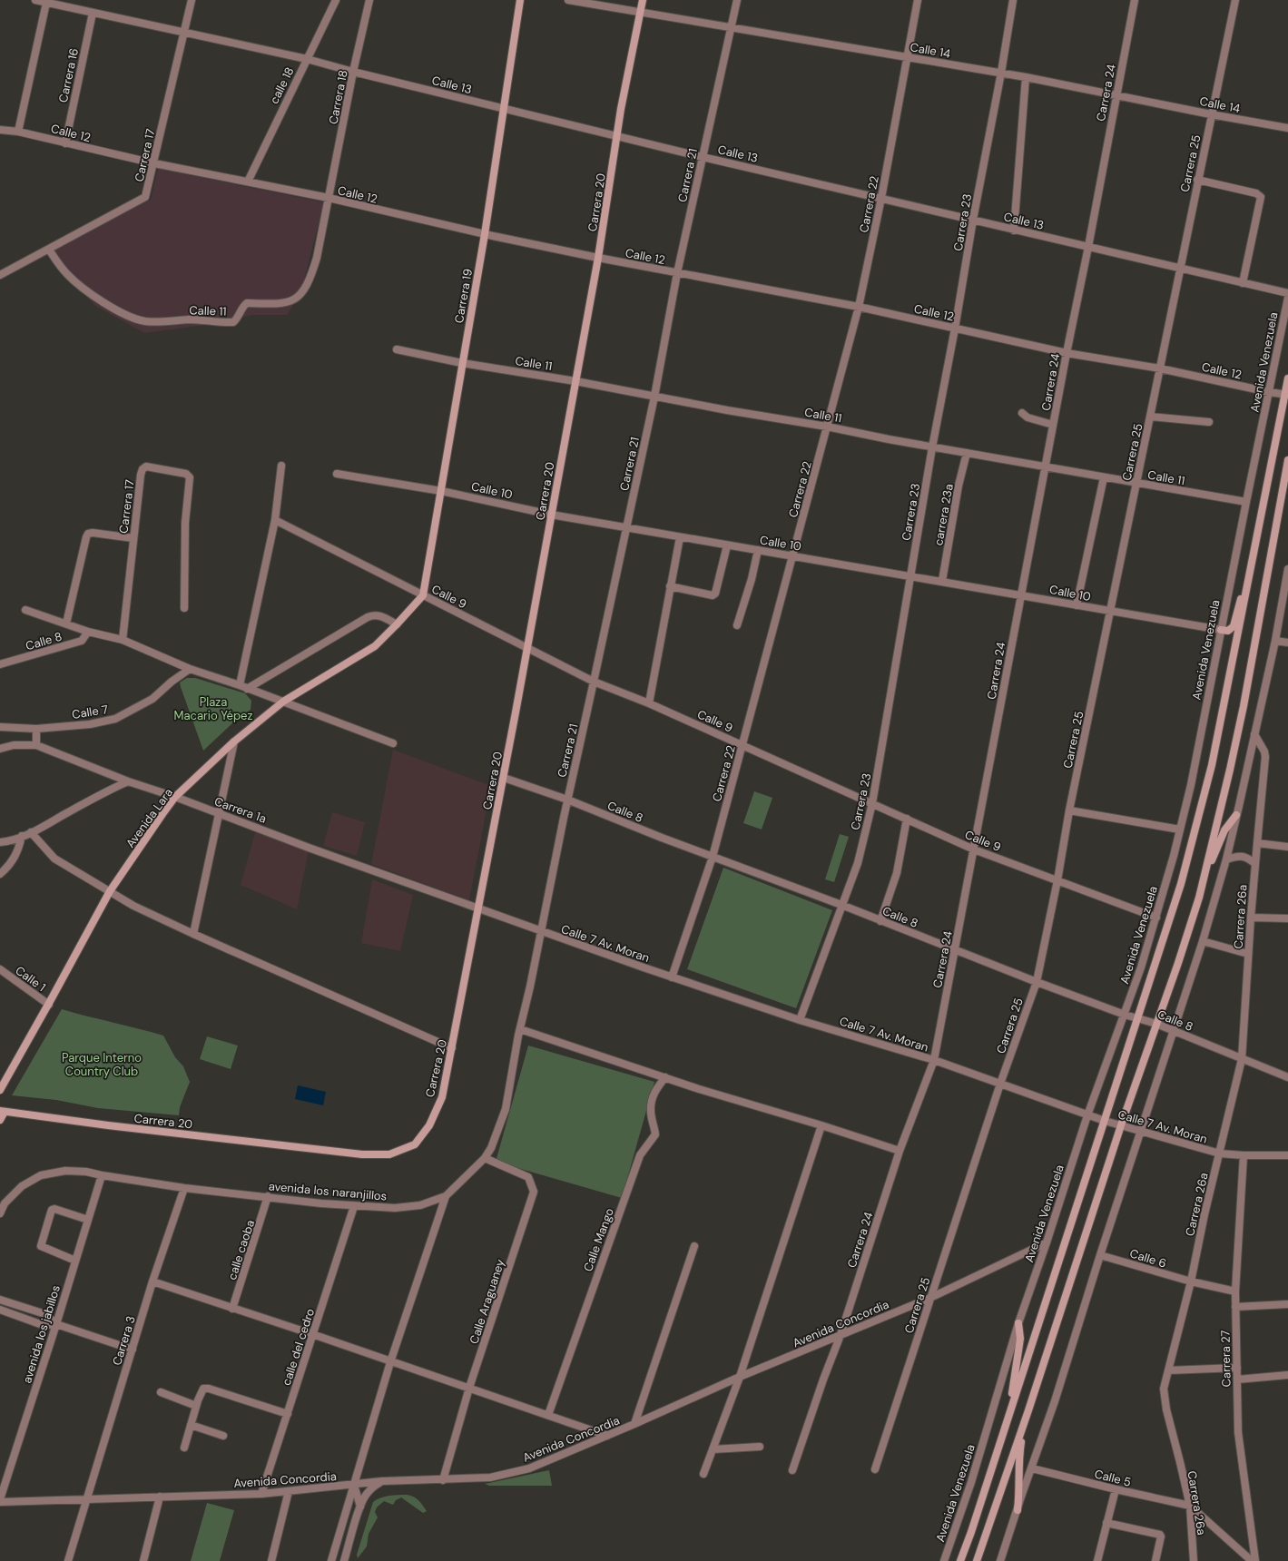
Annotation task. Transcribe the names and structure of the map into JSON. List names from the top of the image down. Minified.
{"streets":{"street":["Calle 14","Carrera 16","Calle 13","calle 18","Carrera 24","Carrera 18","Calle 12","Carrera 17","Carrera 25","Carrera 21","Carrera 20","Carrera 22","Carrera 23","Carrera 19","Calle 11","Avenida Venezuela","Calle 10","carrera 23a","Calle 9","Calle 8","Calle 7","Carrera 1a","Avenida Lara","Carrera 26a","Calle 7 Av. Moran","Calle 1","avenida los naranjillos","Calle Mango","calle caoba","Calle 6","Calle Araguaney","Avenida Concordia","avenida los jabillos","Carrera 3","calle del cedro","Carrera 27","Calle 5"]},"crossings":[["Calle 14","Carrera 24"],["Calle 14","Carrera 25"],["Calle 14","Carrera 21"],["Calle 14","Carrera 20"],["Calle 14","Carrera 22"],["Calle 14","Carrera 23"],["Carrera 16","Calle 13"],["Carrera 16","Calle 12"],["Calle 13","calle 18"],["Calle 13","Carrera 24"],["Calle 13","Carrera 18"],["Calle 13","Carrera 17"],["Calle 13","Carrera 25"],["Calle 13","Carrera 21"],["Calle 13","Carrera 20"],["Calle 13","Carrera 22"],["Calle 13","Carrera 23"],["Calle 13","Carrera 19"],["calle 18","Calle 12"],["Carrera 24","Calle 12"],["Carrera 24","Calle 11"],["Carrera 24","Calle 10"],["Carrera 24","Calle 9"],["Carrera 24","Calle 8"],["Carrera 24","Calle 7 Av. Moran"],["Carrera 24","Avenida Concordia"],["Carrera 18","Calle 12"],["Carrera 18","Calle 11"],["Calle 12","Carrera 17"],["Calle 12","Carrera 25"],["Calle 12","Carrera 21"],["Calle 12","Carrera 20"],["Calle 12","Carrera 22"],["Calle 12","Carrera 23"],["Calle 12","Carrera 19"],["Calle 12","Calle 11"],["Calle 12","Avenida Venezuela"],["Carrera 17","Calle 11"],["Carrera 25","Calle 11"],["Carrera 25","Calle 10"],["Carrera 25","Calle 9"],["Carrera 25","Calle 8"],["Carrera 25","Calle 7 Av. Moran"],["Carrera 25","Avenida Concordia"],["Carrera 21","Calle 11"],["Carrera 21","Calle 10"],["Carrera 21","Calle 9"],["Carrera 21","Calle 8"],["Carrera 21","Calle 7 Av. Moran"],["Carrera 21","avenida los naranjillos"],["Carrera 20","Calle 11"],["Carrera 20","Calle 10"],["Carrera 20","Calle 9"],["Carrera 20","Calle 8"],["Carrera 20","Carrera 1a"],["Carrera 20","Calle 7 Av. Moran"],["Carrera 22","Calle 11"],["Carrera 22","Calle 10"],["Carrera 22","Calle 9"],["Carrera 22","Calle 8"],["Carrera 22","Calle 7 Av. Moran"],["Carrera 23","Calle 11"],["Carrera 23","Calle 10"],["Carrera 23","Calle 9"],["Carrera 23","Calle 8"],["Carrera 23","Calle 7 Av. Moran"],["Carrera 19","Calle 11"],["Carrera 19","Calle 10"],["Carrera 19","Calle 9"],["Carrera 19","Avenida Lara"],["Calle 11","Avenida Venezuela"],["Calle 11","carrera 23a"],["Avenida Venezuela","Calle 10"],["Avenida Venezuela","Calle 9"],["Avenida Venezuela","Calle 8"],["Avenida Venezuela","Calle 7 Av. Moran"],["Avenida Venezuela","Avenida Concordia"],["Calle 10","carrera 23a"],["Calle 9","Avenida Lara"],["Calle 8","Carrera 26a"],["Carrera 1a","Avenida Lara"],["Carrera 1a","Calle 7 Av. Moran"],["Avenida Lara","Calle 1"],["Carrera 26a","Calle 7 Av. Moran"],["Carrera 26a","Calle 6"],["Carrera 26a","Calle 5"],["Calle 7 Av. Moran","avenida los naranjillos"],["Calle 7 Av. Moran","Carrera 27"],["avenida los naranjillos","calle caoba"],["avenida los naranjillos","Calle Araguaney"],["avenida los naranjillos","avenida los jabillos"],["avenida los naranjillos","Carrera 3"],["avenida los naranjillos","calle del cedro"],["Calle 6","Carrera 27"],["Calle Araguaney","Avenida Concordia"],["Avenida Concordia","Carrera 3"],["Avenida Concordia","calle del cedro"]],"parks":["Plaza Macario Yépez","Parque Interno Country Club"]}
